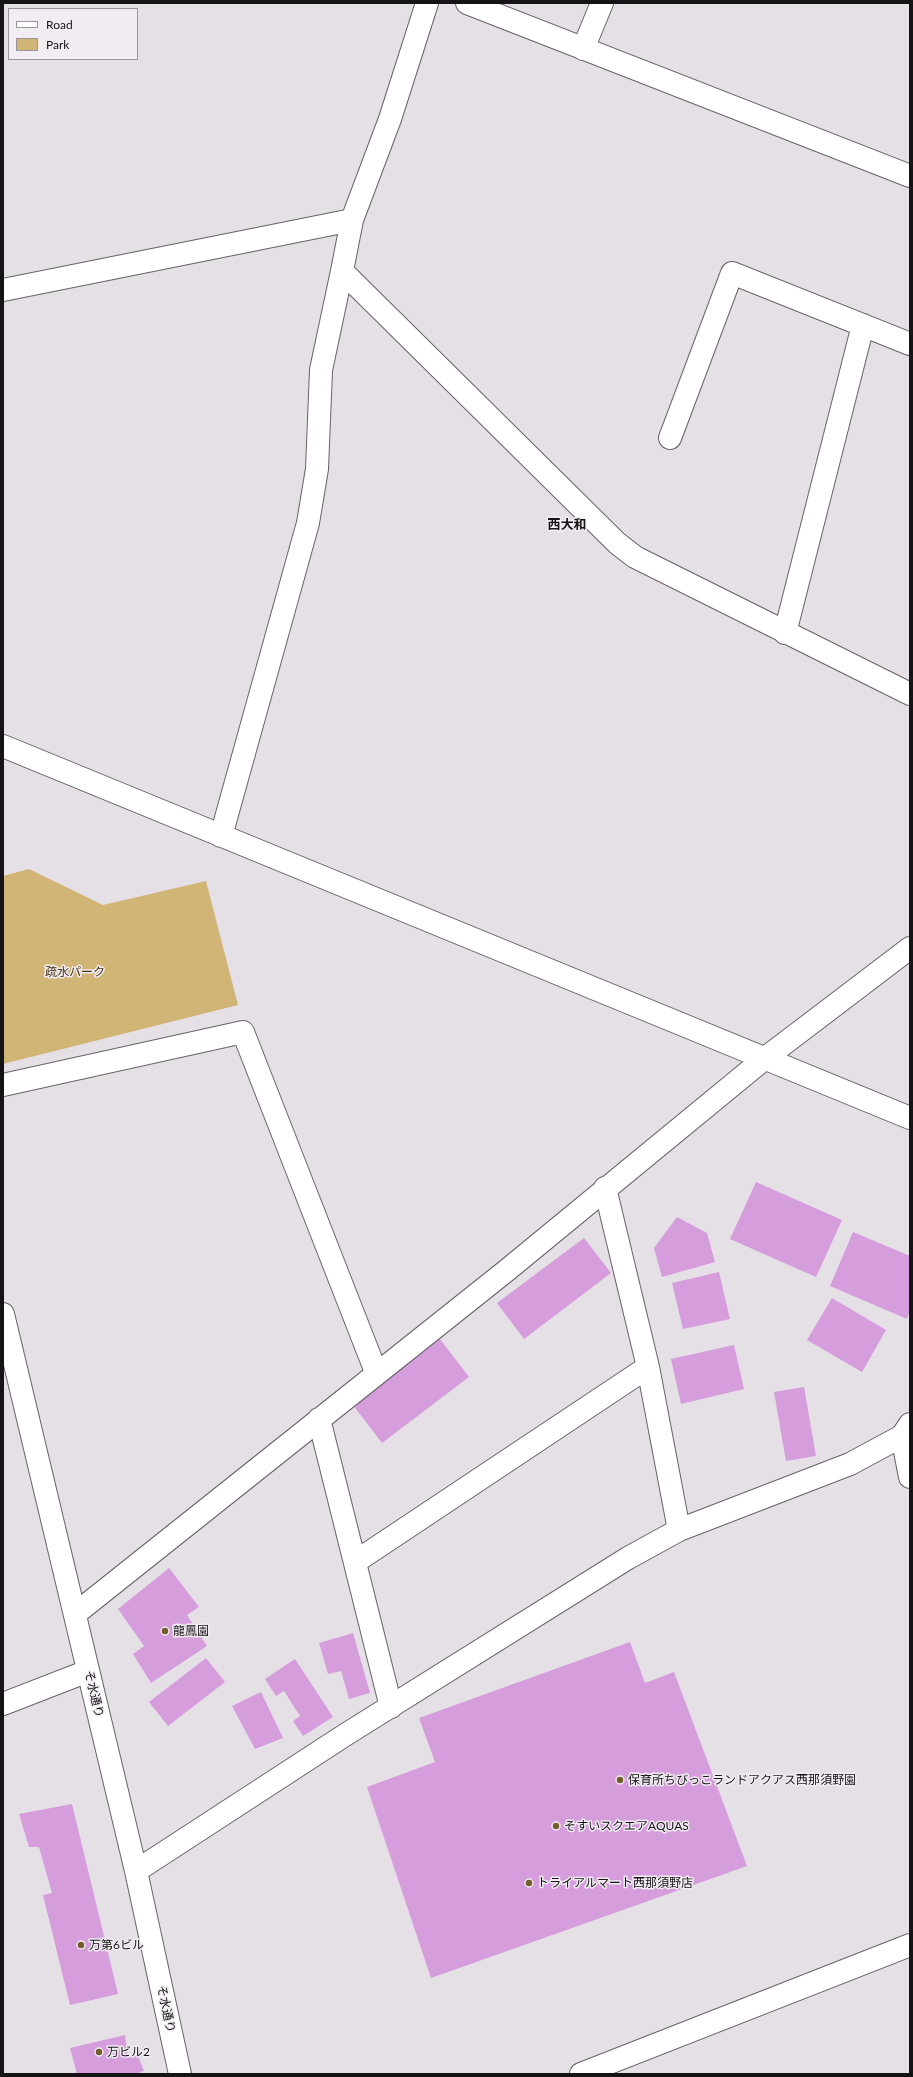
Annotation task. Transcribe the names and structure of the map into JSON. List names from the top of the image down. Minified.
{"streets":{"street":["そ水通り"]},"districts":["西大和"],"parks":["疏水パーク"],"places":["龍鳳園","保育所ちびっこランドアクアス西那須野園","そすいスクエアAQUAS","トライアルマート西那須野店","万第6ビル","万ビル2"],"legend":["Road","Park"]}
